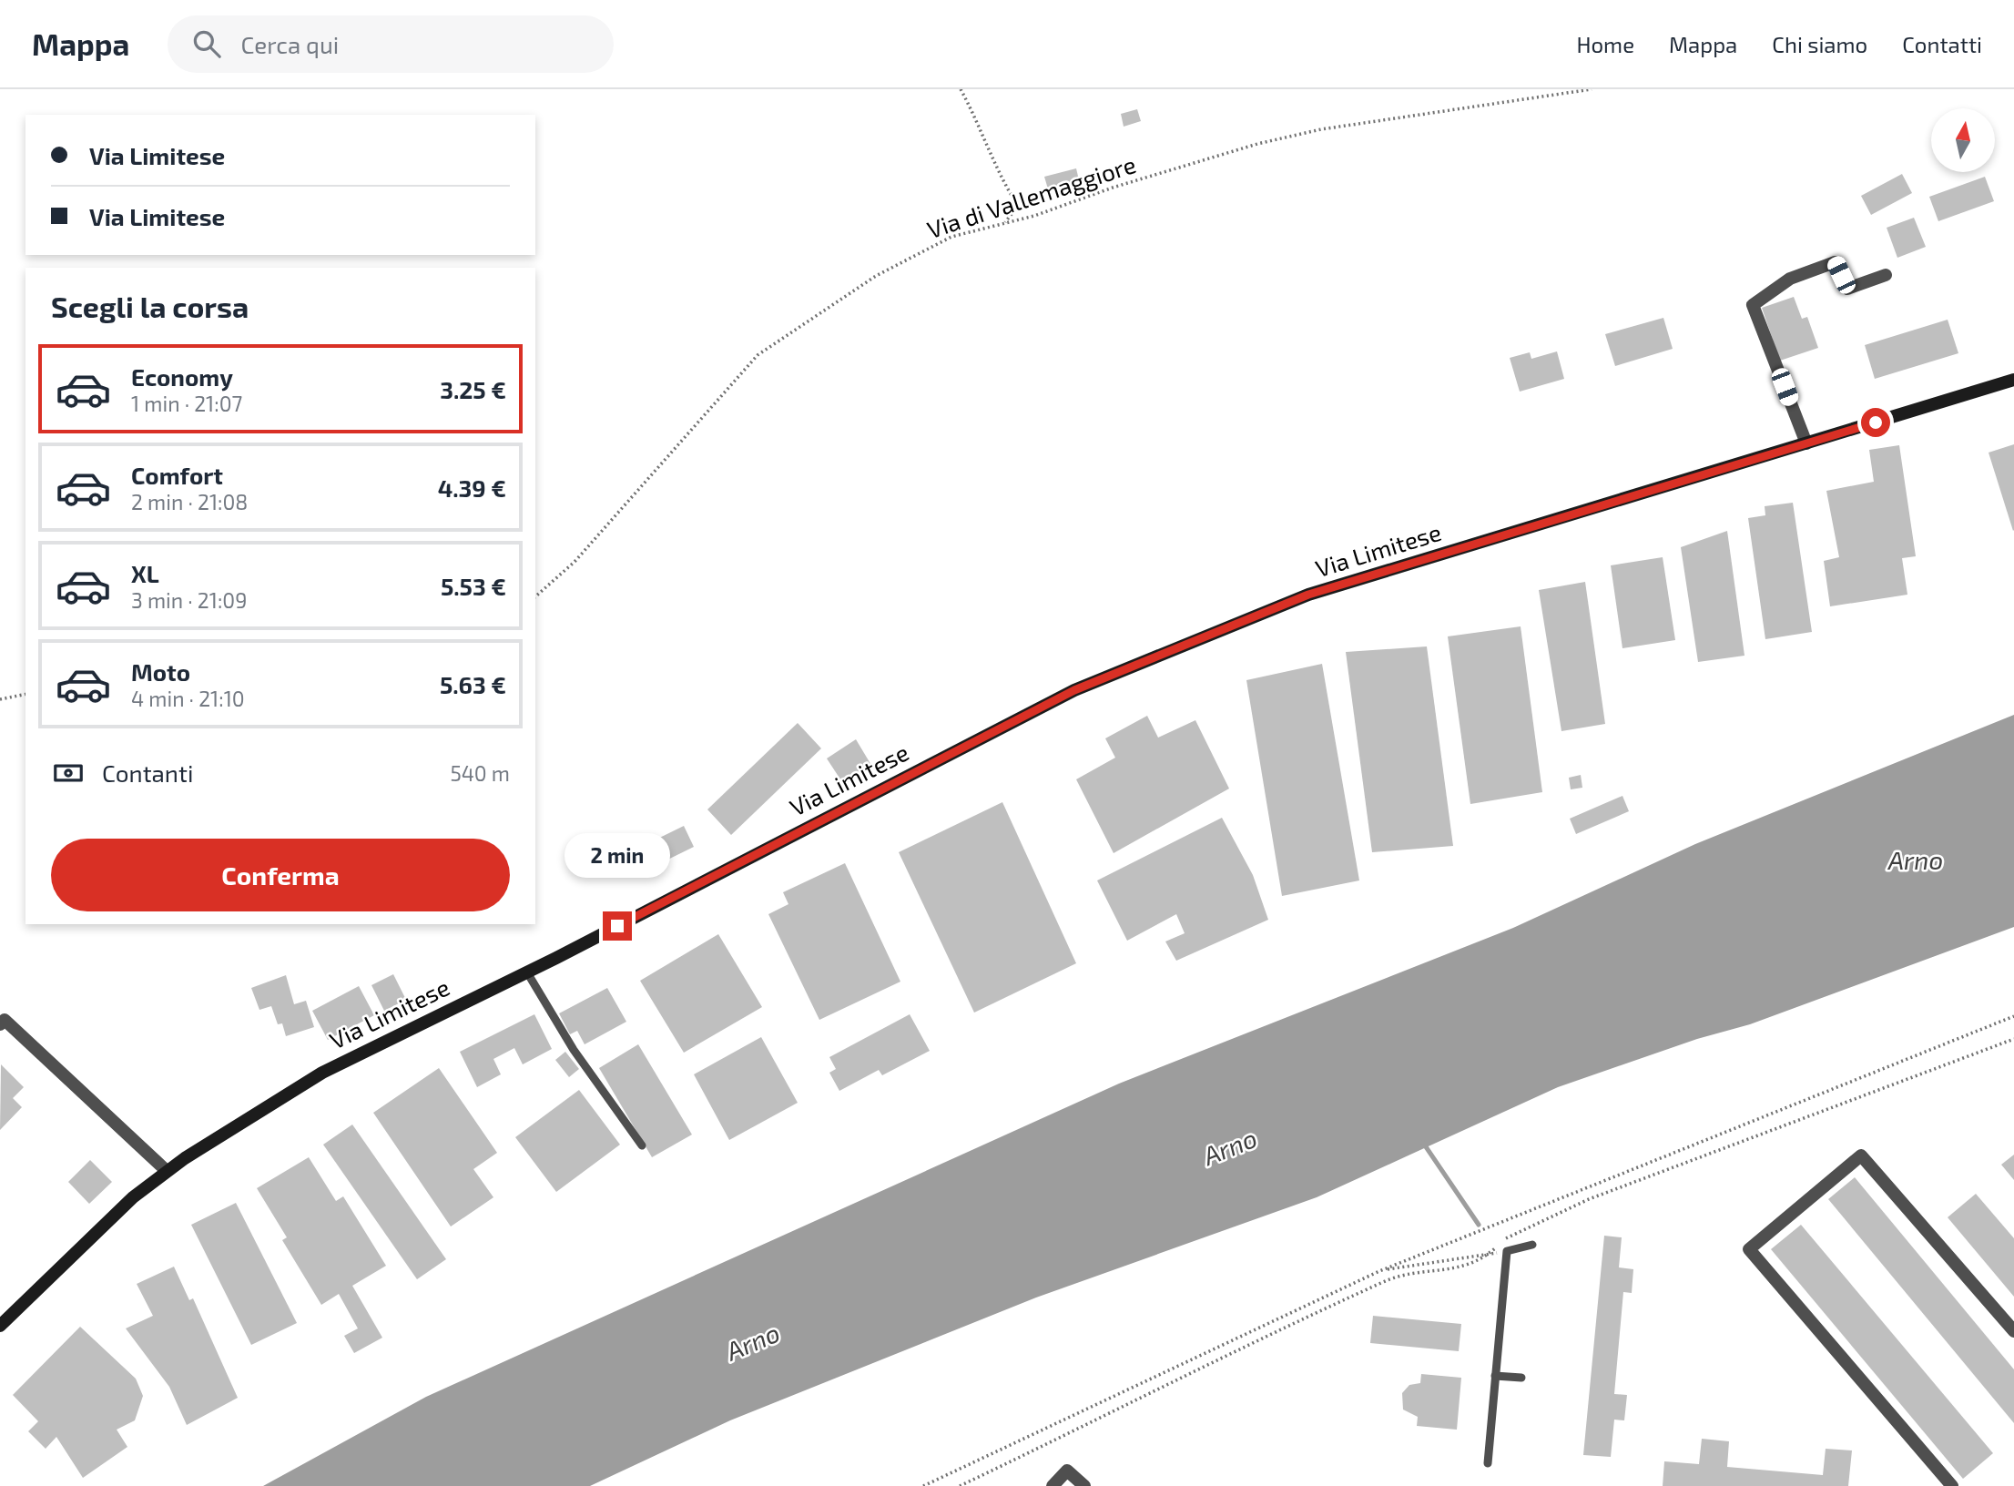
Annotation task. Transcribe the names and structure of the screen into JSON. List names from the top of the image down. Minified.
{"streets":{"main road":["Via Limitese"],"path":["Via di Vallemaggiore"]},"water":["Arno"],"north":"top","page":{"header":"Mappa","search":"Cerca qui","nav":["Home","Mappa","Chi siamo","Contatti"],"banner":["Via Limitese","Via Limitese"],"heading":"Scegli la corsa","list":[{"name":"Economy","note":"1 min · 21:07","value":"3.25 €"},{"name":"Comfort","note":"2 min · 21:08","value":"4.39 €"},{"name":"XL","note":"3 min · 21:09","value":"5.53 €"},{"name":"Moto","note":"4 min · 21:10","value":"5.63 €"}],"pay":["Contanti","540 m"],"buttons":"Conferma","bubble":"2 min"}}
